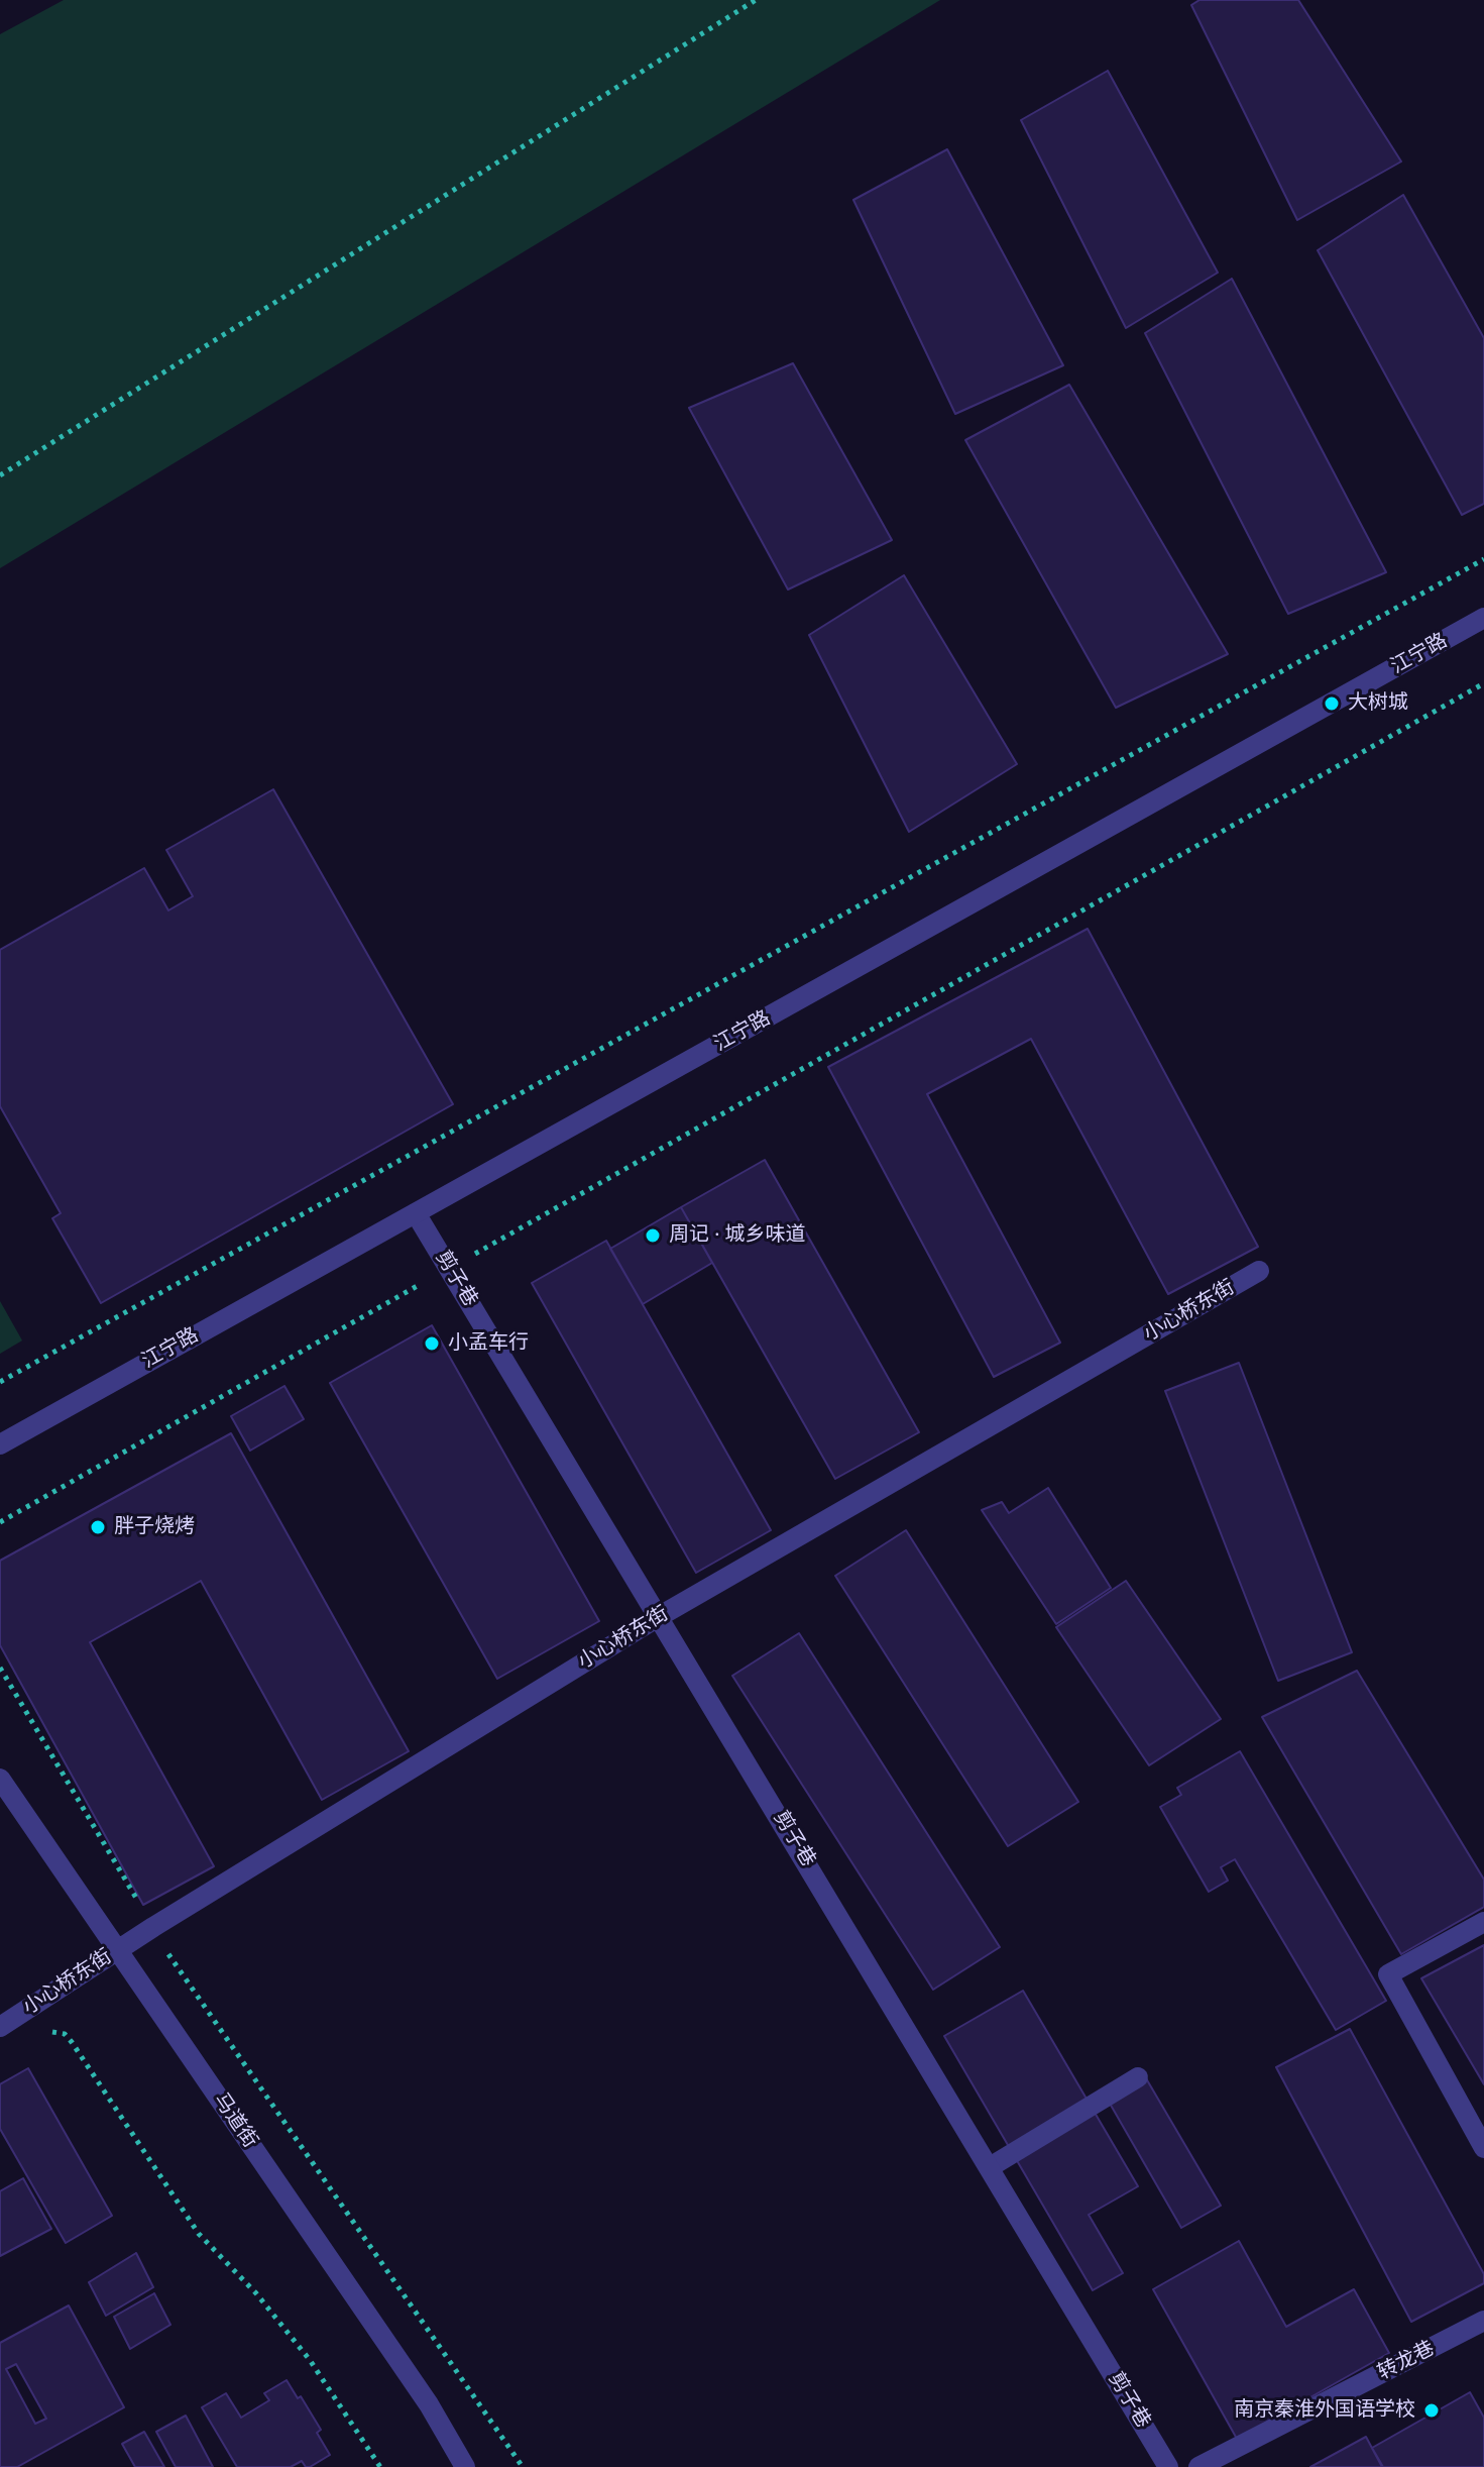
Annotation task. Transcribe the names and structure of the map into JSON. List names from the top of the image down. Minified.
{"streets":{"street":["江宁路","剪子巷","小心桥东街","马道街","转龙巷"]},"crossings":[["江宁路","剪子巷"],["剪子巷","小心桥东街"],["小心桥东街","马道街"]],"places":["大树城","周记 · 城乡味道","小孟车行","胖子烧烤","南京秦淮外国语学校"]}
